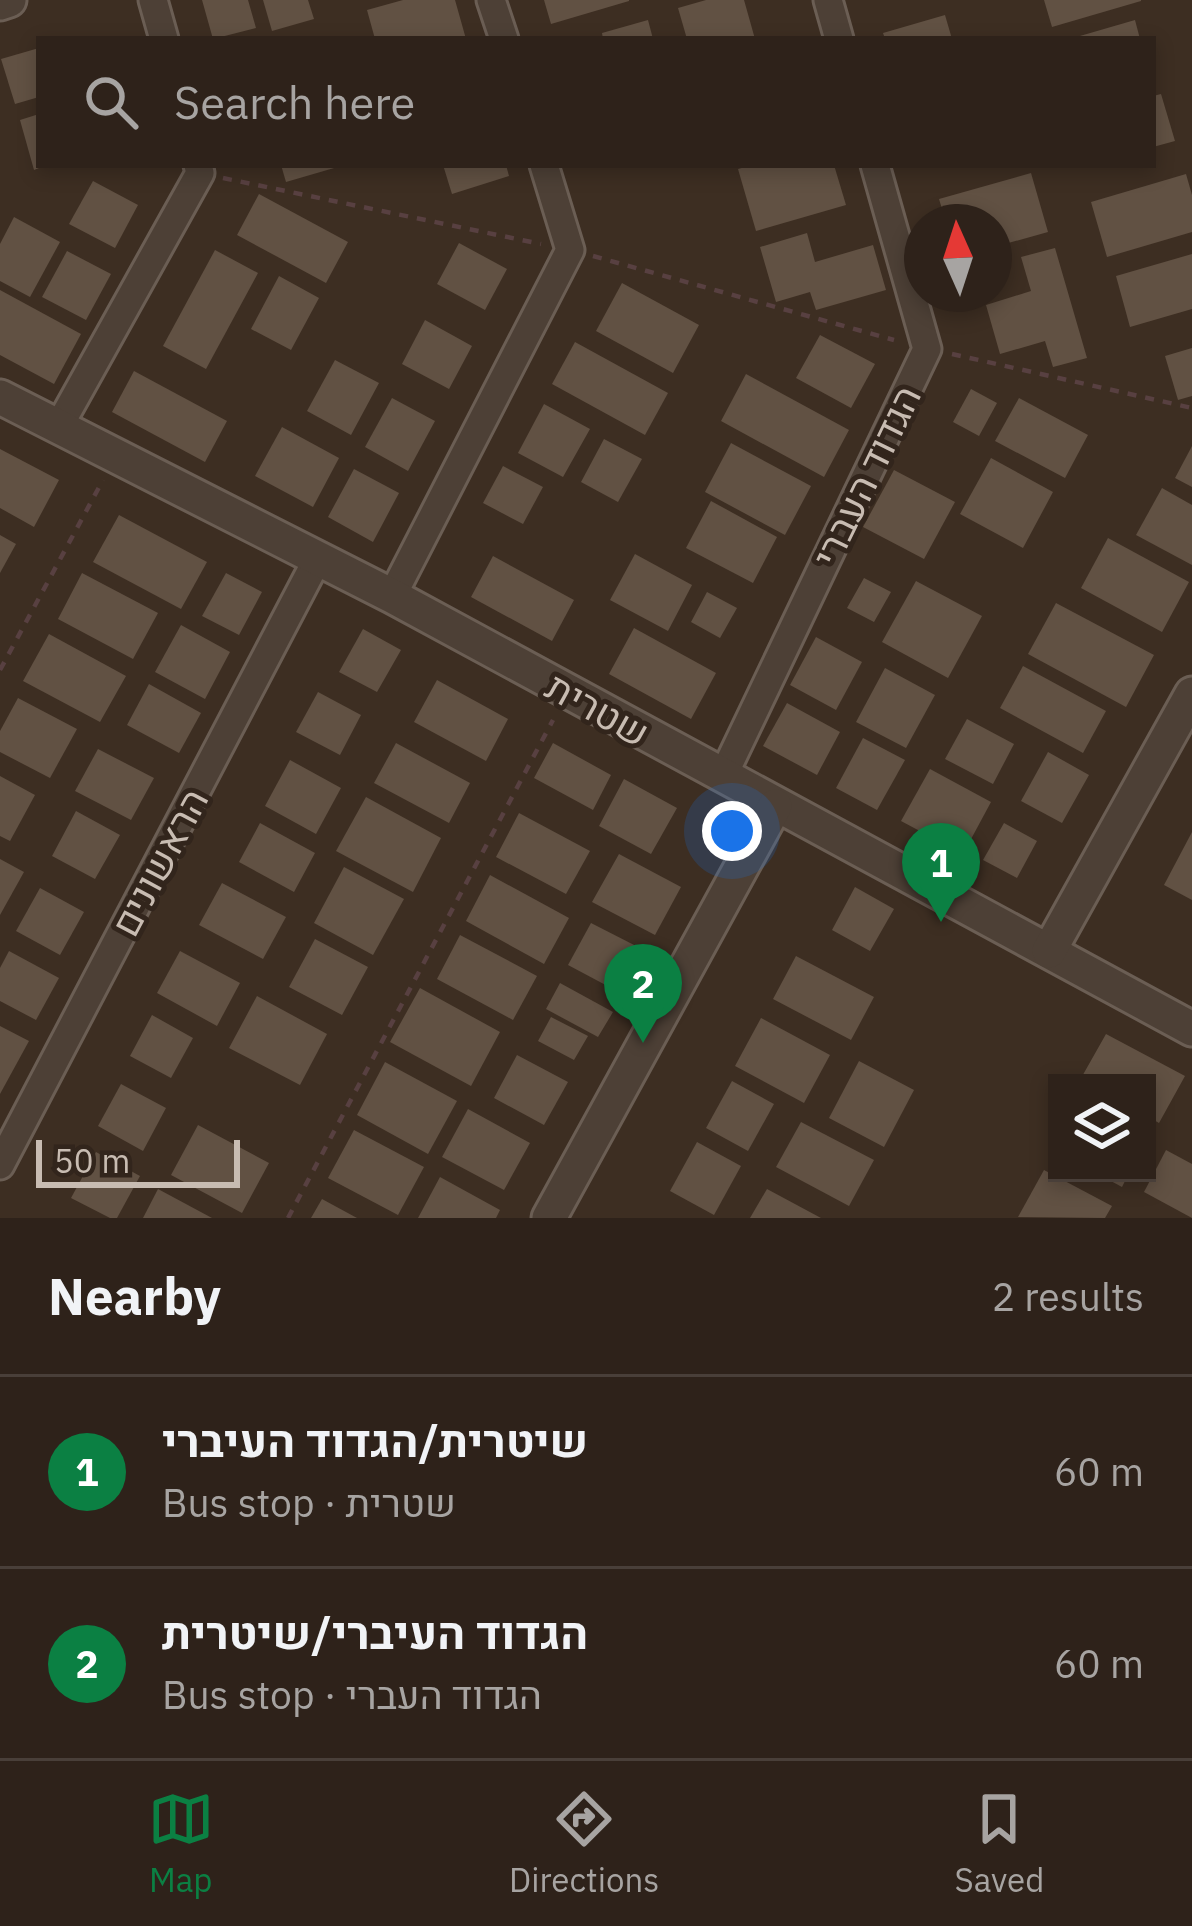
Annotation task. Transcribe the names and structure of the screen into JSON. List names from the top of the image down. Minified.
{"streets":{"street":["הגדוד העברי","שטרית","הראשונים"]},"crossings":[["הגדוד העברי","שטרית"],["שטרית","הראשונים"]],"scale_bar":"50 m","north":"top","page":{"search":"Search here","pins":["1","2"],"scale":"50 m","heading":["Nearby","2 results"],"list":[{"mark":"1","name":"שיטרית/הגדוד העיברי","note":"Bus stop · שטרית","value":"60 m"},{"mark":"2","name":"הגדוד העיברי/שיטרית","note":"Bus stop · הגדוד העברי","value":"60 m"}],"nav":["Map","Directions","Saved"]}}
